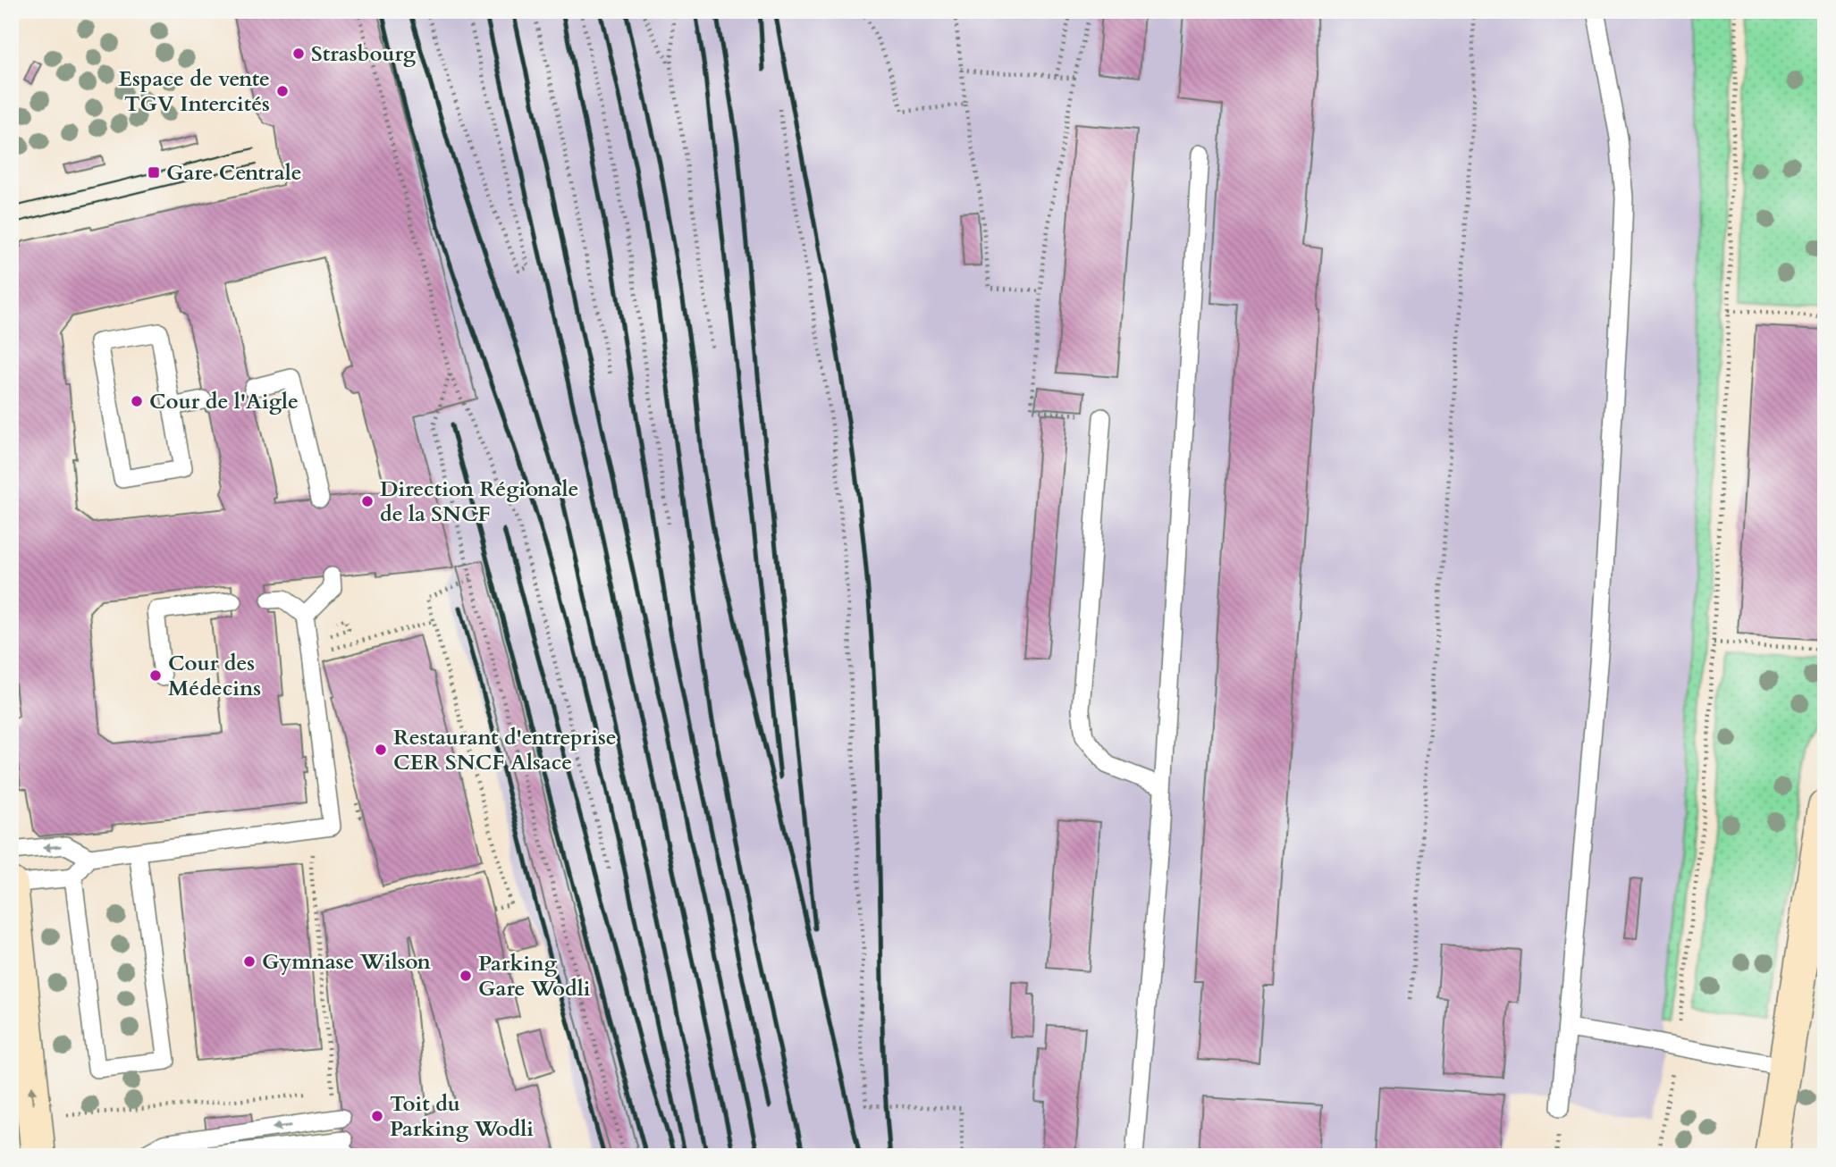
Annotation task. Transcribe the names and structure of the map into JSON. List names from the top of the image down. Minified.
{"places":{"other":["Strasbourg","Espace de vente TGV Intercités","Cour de l'Aigle","Direction Régionale de la SNCF","Cour des Médecins","Restaurant d'entreprise CER SNCF Alsace","Gymnase Wilson","Parking Gare Wodli","Toit du Parking Wodli"],"transit":["Gare Centrale"]}}
